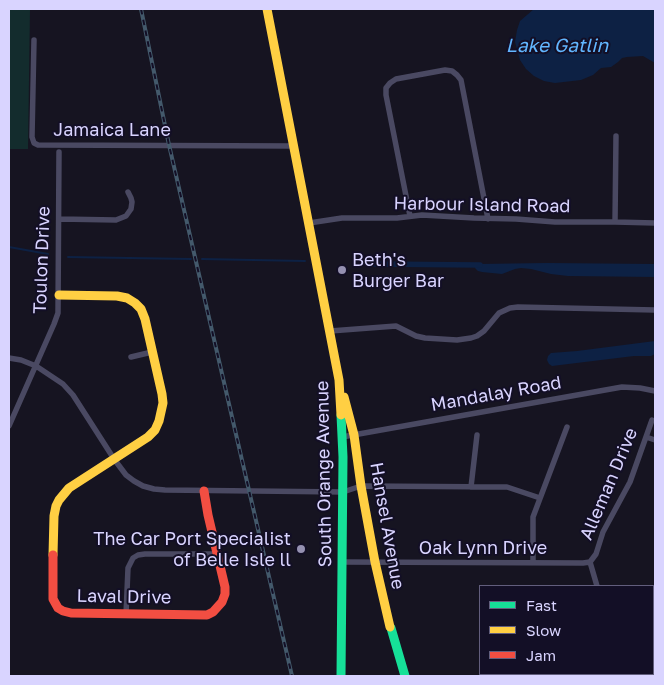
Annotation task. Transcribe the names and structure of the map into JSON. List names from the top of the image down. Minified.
{"streets":{"main road":["South Orange Avenue","Hansel Avenue","Laval Drive"],"street":["Jamaica Lane","Harbour Island Road","Toulon Drive","Mandalay Road","Alleman Drive","Oak Lynn Drive"]},"crossings":[["Jamaica Lane","South Orange Avenue"],["Harbour Island Road","South Orange Avenue"],["Toulon Drive","Laval Drive"],["Mandalay Road","South Orange Avenue"],["Mandalay Road","Hansel Avenue"],["South Orange Avenue","Hansel Avenue"],["South Orange Avenue","Oak Lynn Drive"],["Alleman Drive","Oak Lynn Drive"],["Hansel Avenue","Oak Lynn Drive"]],"water":["Lake Gatlin"],"places":["Beth's Burger Bar","The Car Port Specialist of Belle Isle ll"],"legend":["Fast","Slow","Jam"]}
